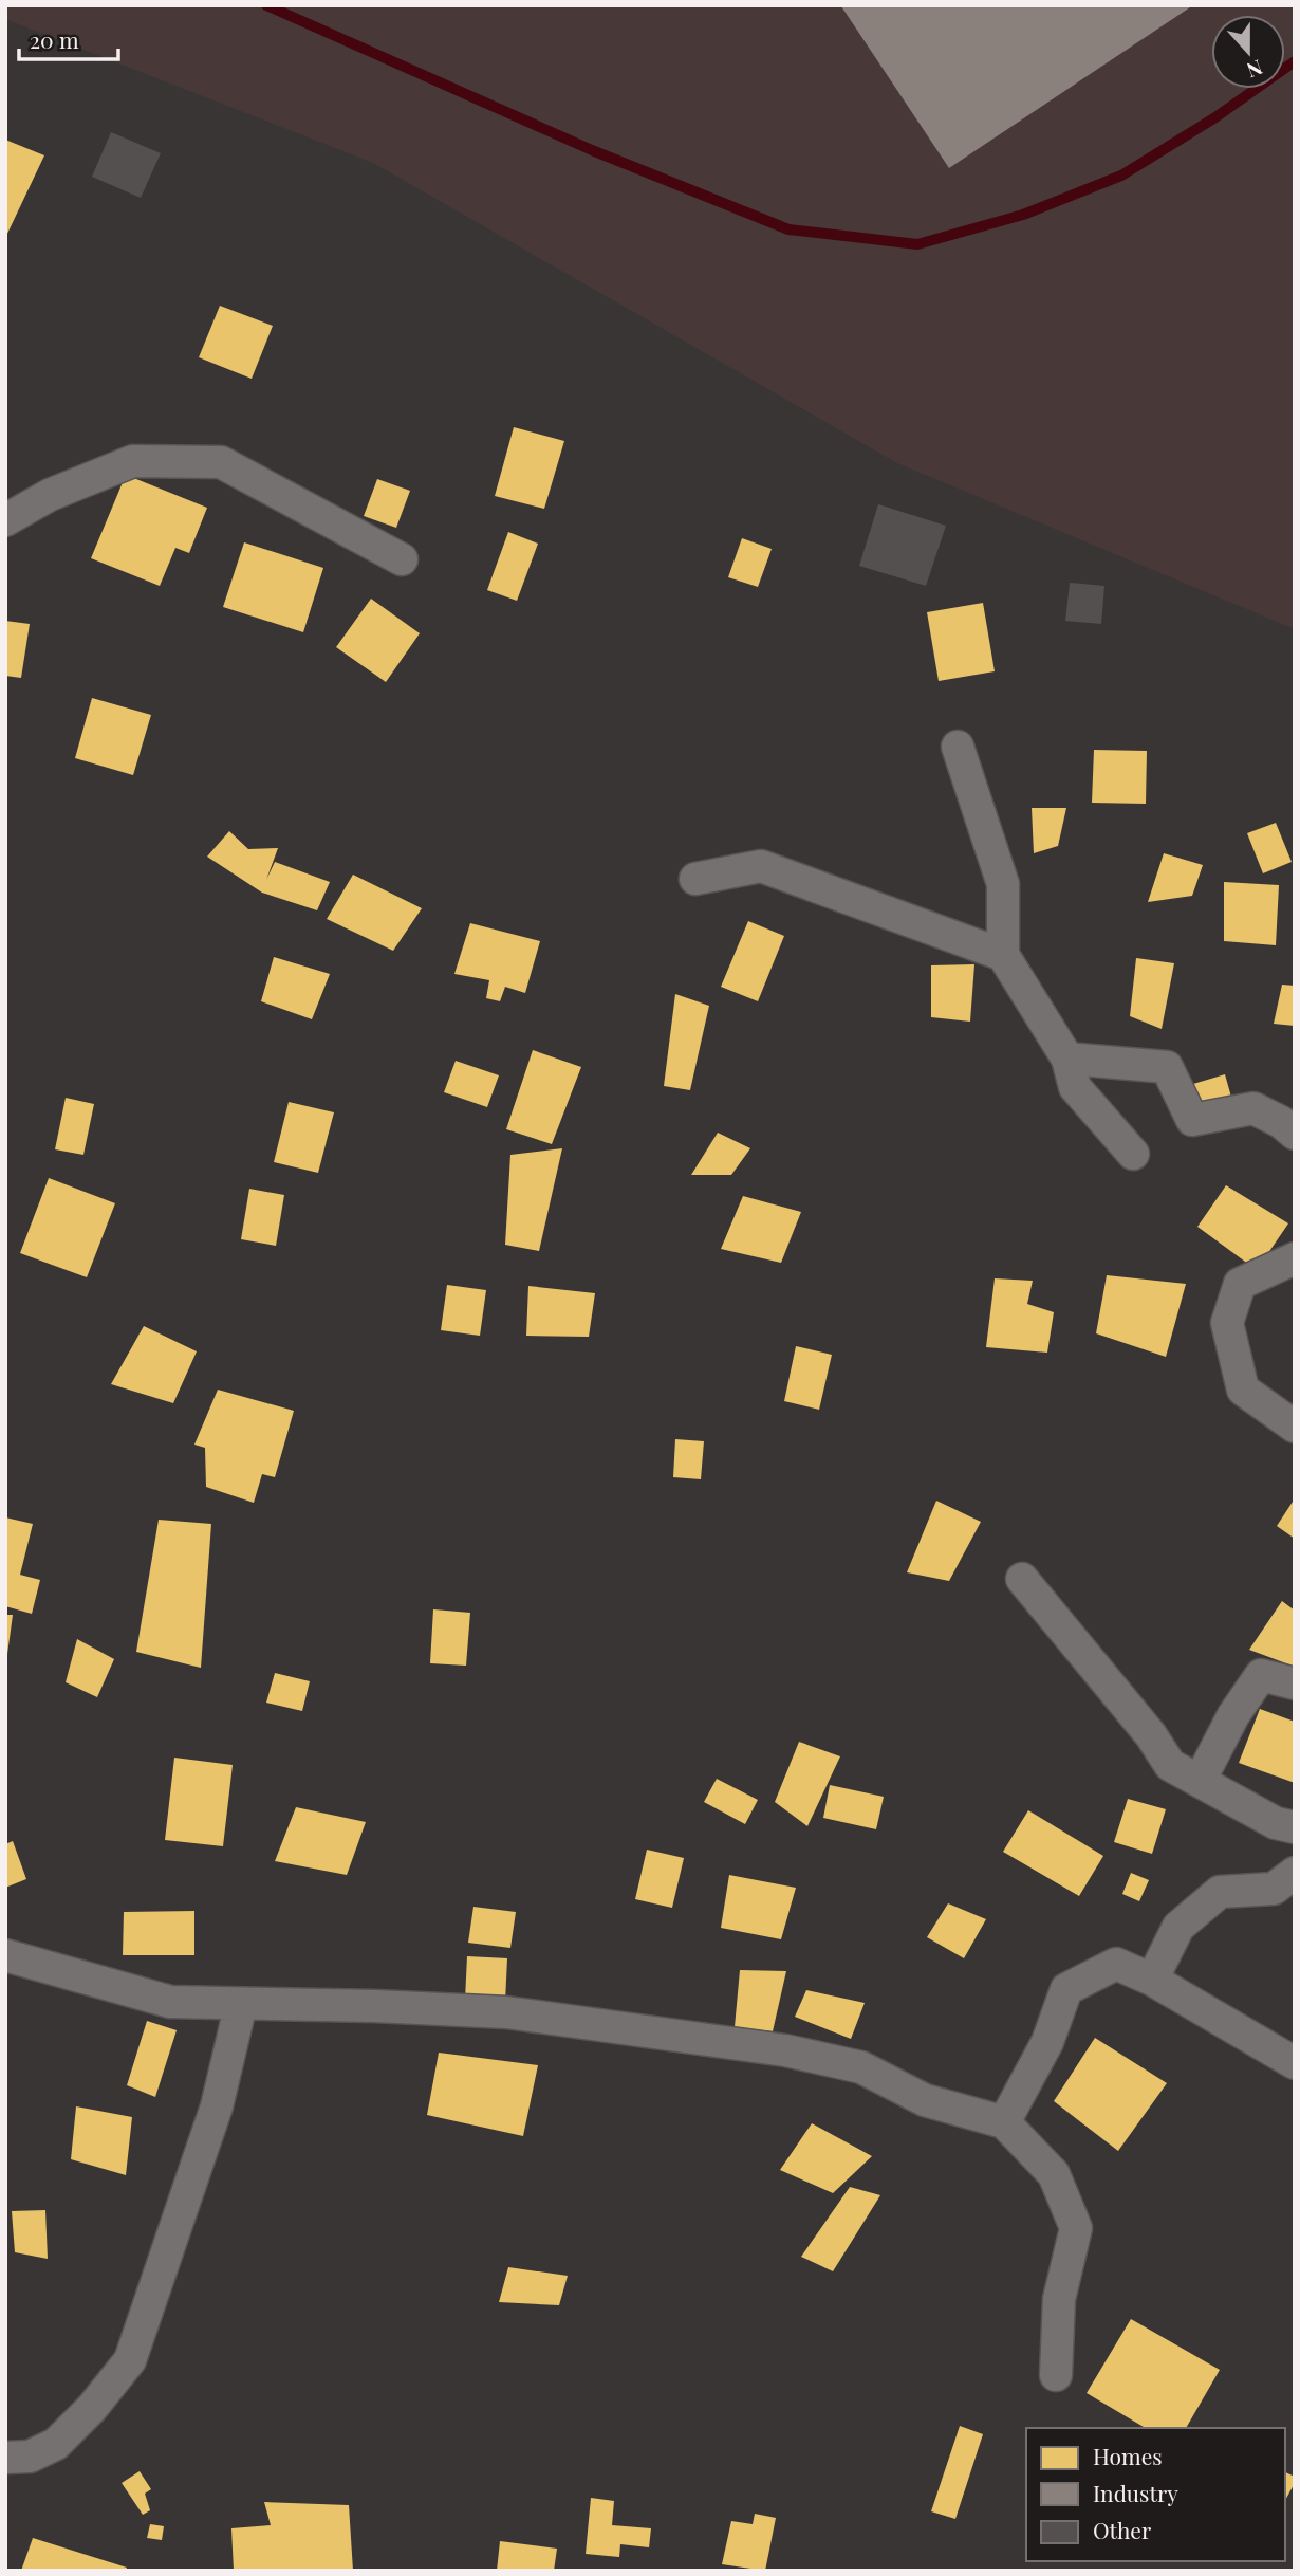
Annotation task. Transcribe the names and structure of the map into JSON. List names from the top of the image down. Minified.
{"legend":["Homes","Industry","Other"],"scale_bar":"20 m","north":"bottom"}
